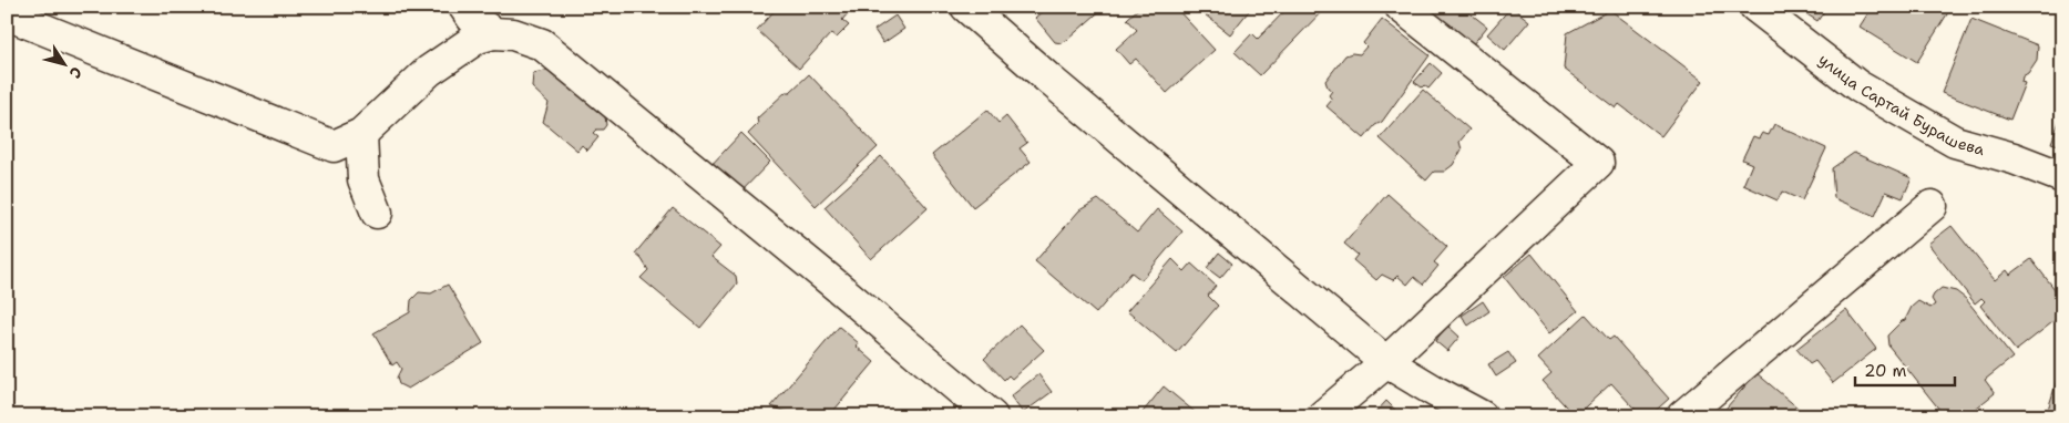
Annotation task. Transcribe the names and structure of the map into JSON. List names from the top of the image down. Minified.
{"streets":{"street":["улица Сартай Бурашева"]},"scale_bar":"20 m","north":"bottom right"}
